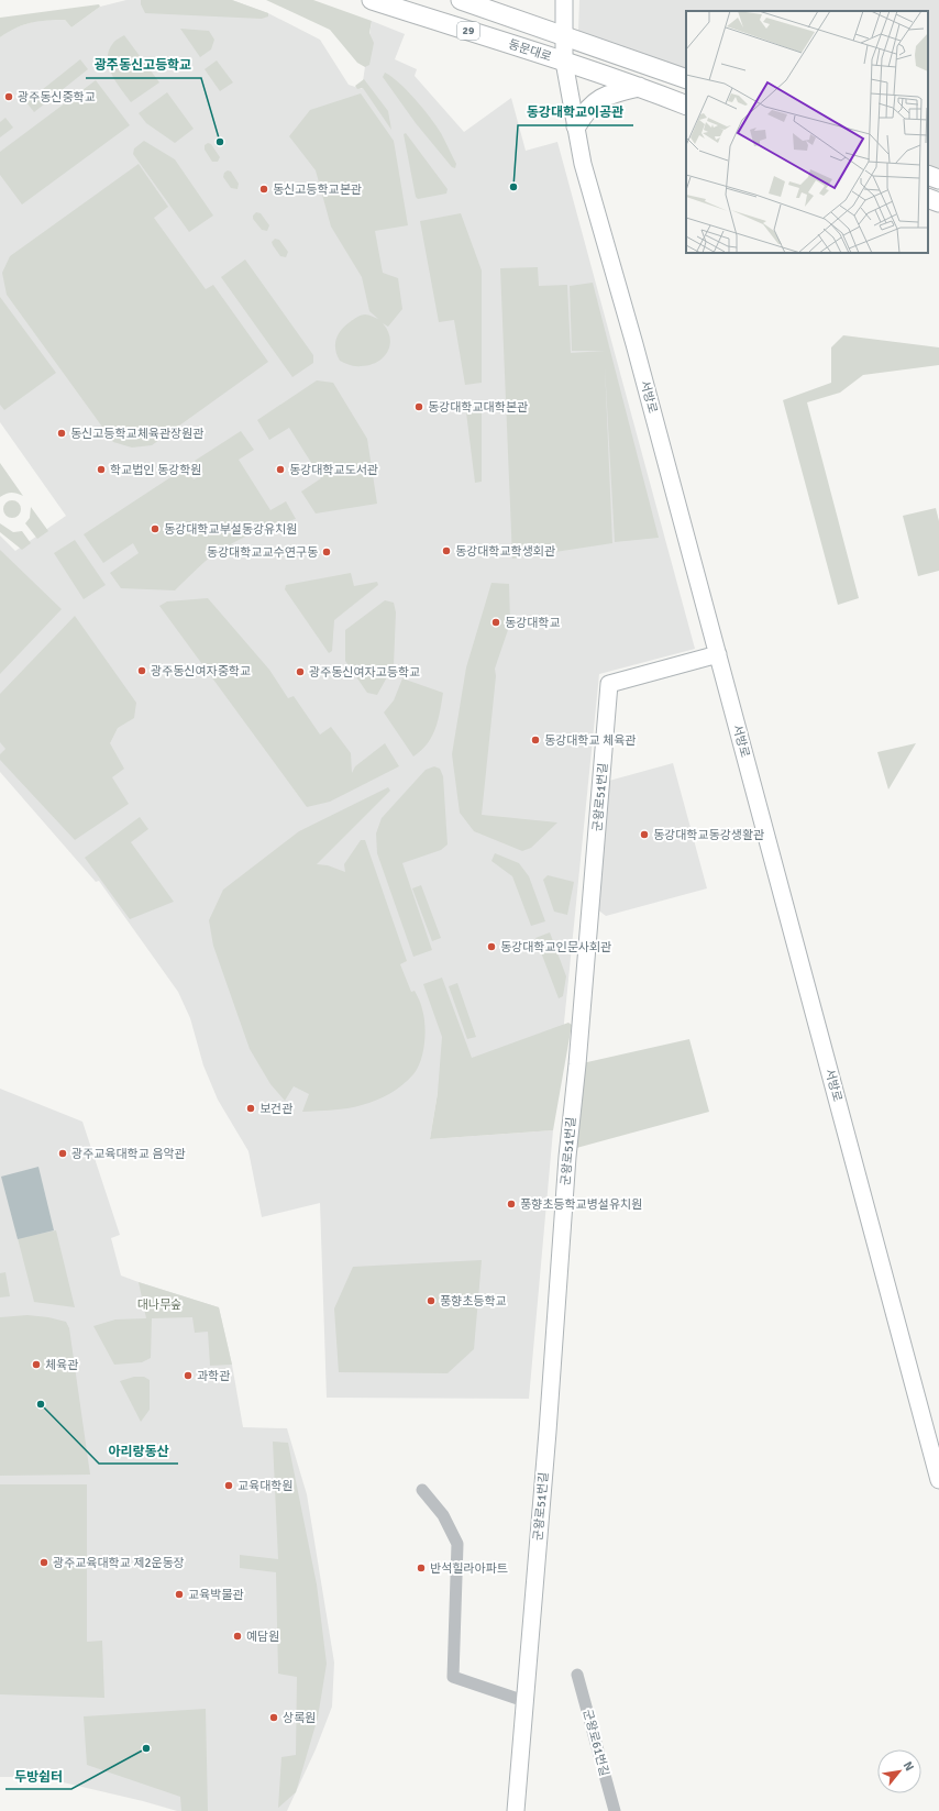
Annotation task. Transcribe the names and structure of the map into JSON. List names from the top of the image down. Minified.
{"streets":{"main road":["29","동문대로","서방로","군왕로51번길"],"street":["군왕로61번길"]},"crossings":[["29","서방로"],["동문대로","서방로"],["서방로","군왕로51번길"]],"parks":["대나무숲"],"places":["광주동신중학교","광주동신고등학교","동강대학교이공관","동신고등학교본관","동강대학교대학본관","동신고등학교체육관장원관","학교법인 동강학원","동강대학교도서관","동강대학교부설동강유치원","동강대학교학생회관","동강대학교교수연구동","동강대학교","광주동신여자중학교","광주동신여자고등학교","동강대학교 체육관","동강대학교동강생활관","동강대학교인문사회관","보건관","광주교육대학교 음악관","풍향초등학교병설유치원","풍향초등학교","체육관","과학관","아리랑동산","교육대학원","광주교육대학교 제2운동장","반석힐라아파트","교육박물관","예담원","상록원","두방쉼터"],"north":"top right"}
